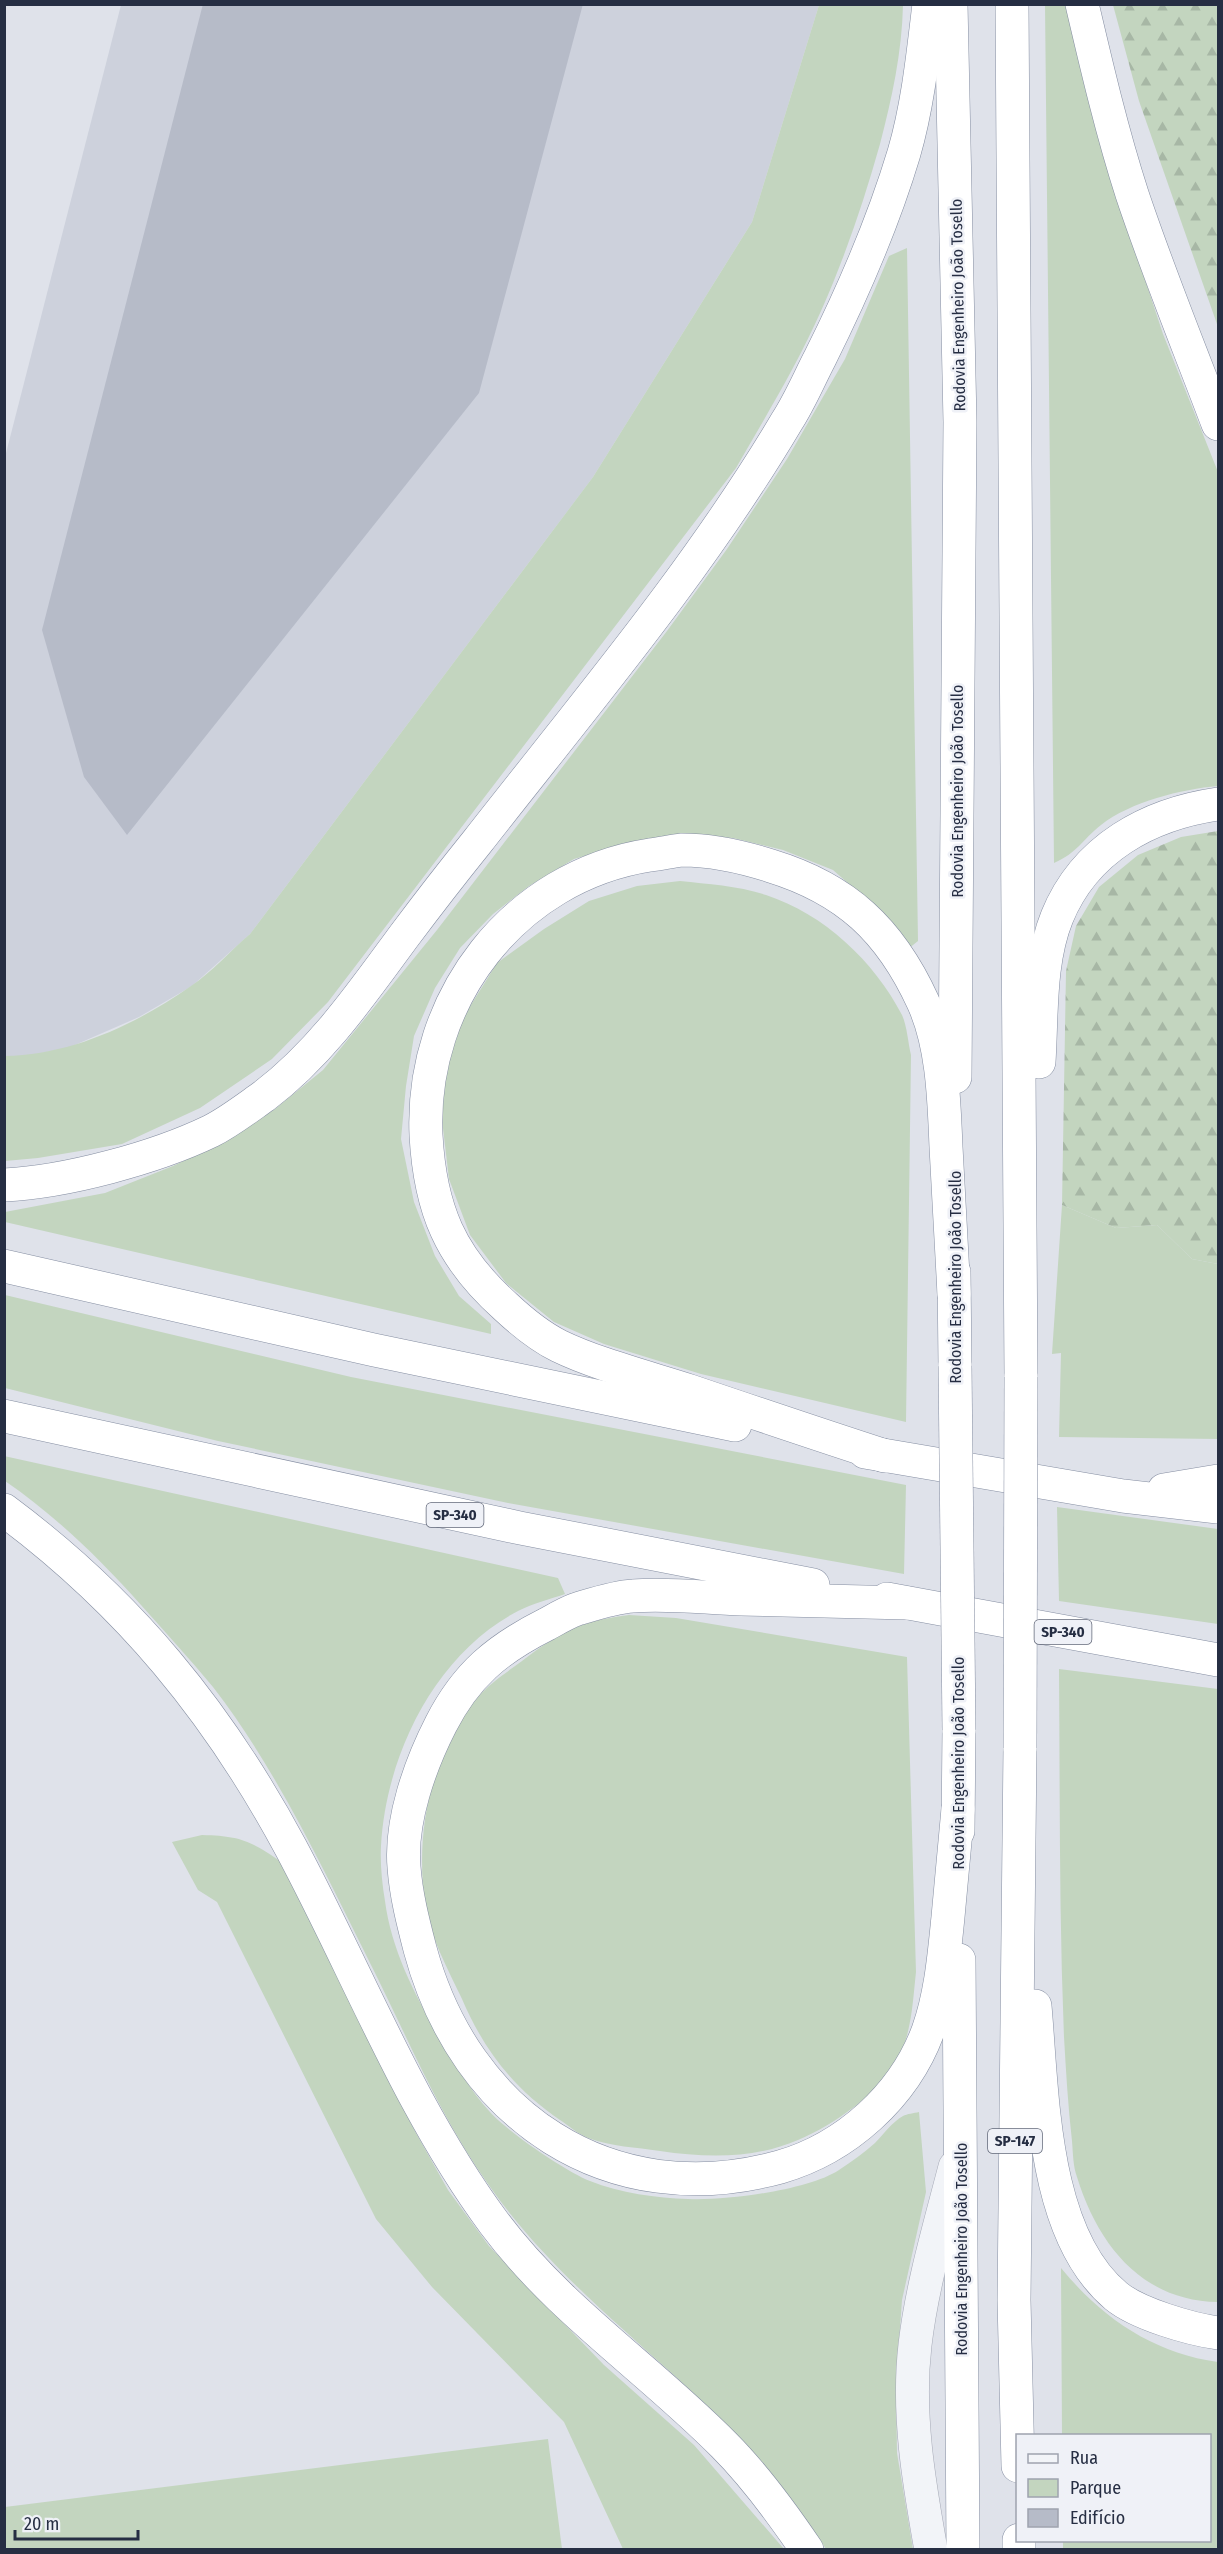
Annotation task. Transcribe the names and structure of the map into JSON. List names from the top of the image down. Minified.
{"streets":{"highway":["Rodovia Engenheiro João Tosello","SP-340","SP-147"]},"legend":["Rua","Parque","Edifício"],"scale_bar":"20 m"}
